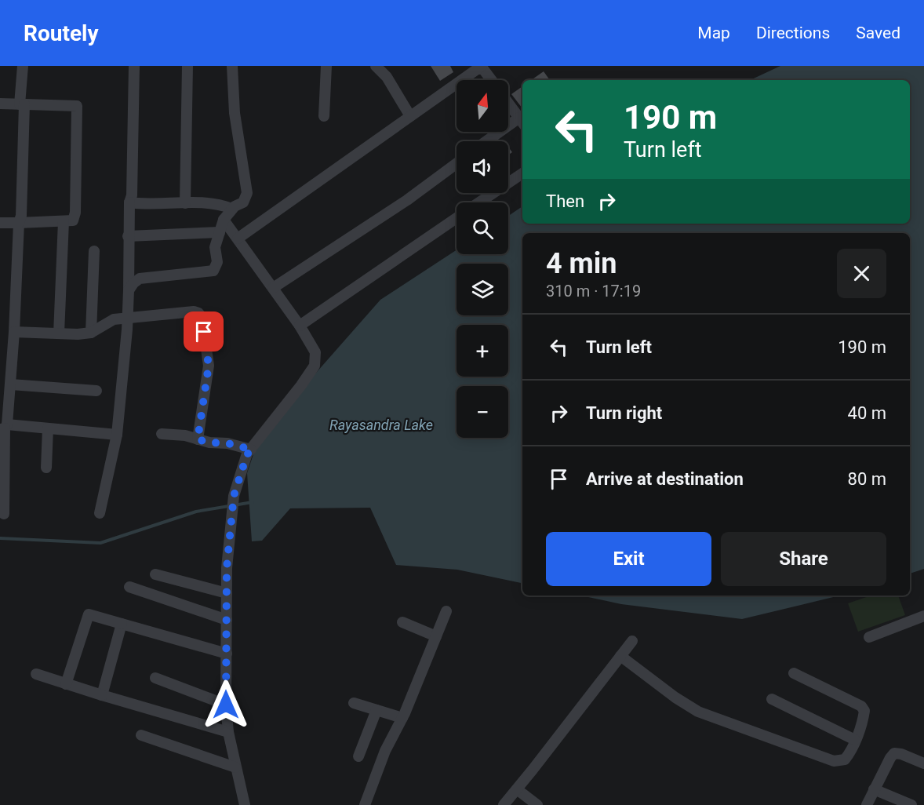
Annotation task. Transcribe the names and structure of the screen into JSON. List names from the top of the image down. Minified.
{"water":["Rayasandra Lake"],"north":"top","page":{"header":"Routely","nav":["Map","Directions","Saved"],"map_buttons":["+","−"],"turn":["190 m","Turn left"],"then":"Then","heading":["4 min","310 m · 17:19"],"list":[{"name":"Turn left","value":"190 m"},{"name":"Turn right","value":"40 m"},{"name":"Arrive at destination","value":"80 m"}],"buttons":["Exit","Share"]}}
